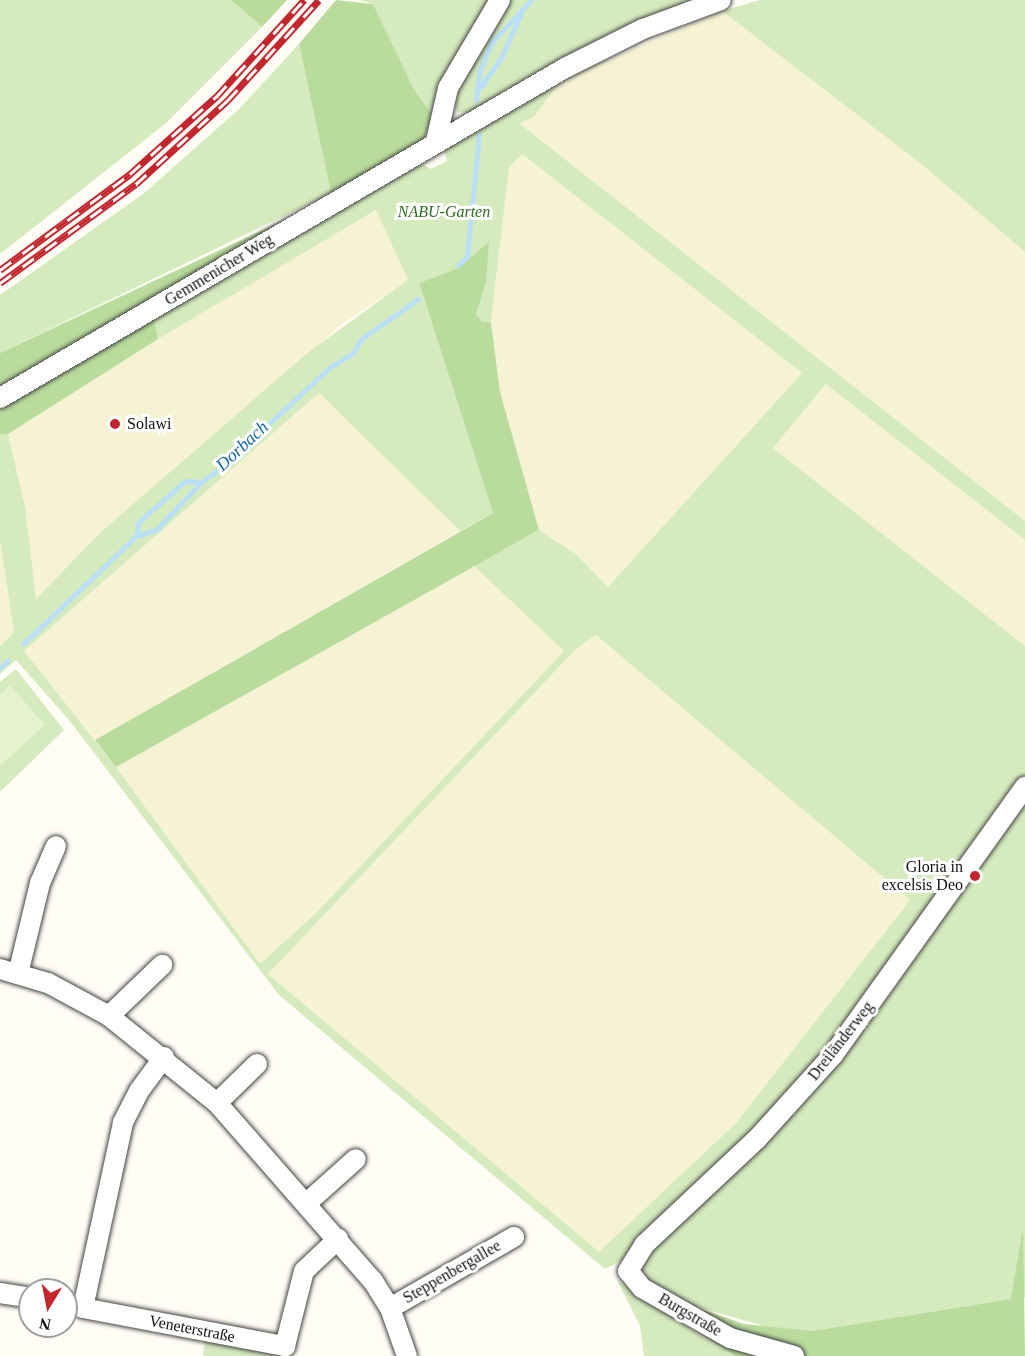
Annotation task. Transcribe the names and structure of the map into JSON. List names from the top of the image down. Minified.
{"streets":{"street":["Gemmenicher Weg","Dreiländerweg","Steppenbergallee","Burgstraße","Veneterstraße"]},"crossings":[["Dreiländerweg","Burgstraße"],["Steppenbergallee","Veneterstraße"]],"water":["Dorbach"],"parks":["NABU-Garten"],"places":["Solawi","Gloria in excelsis Deo"],"north":"bottom"}
